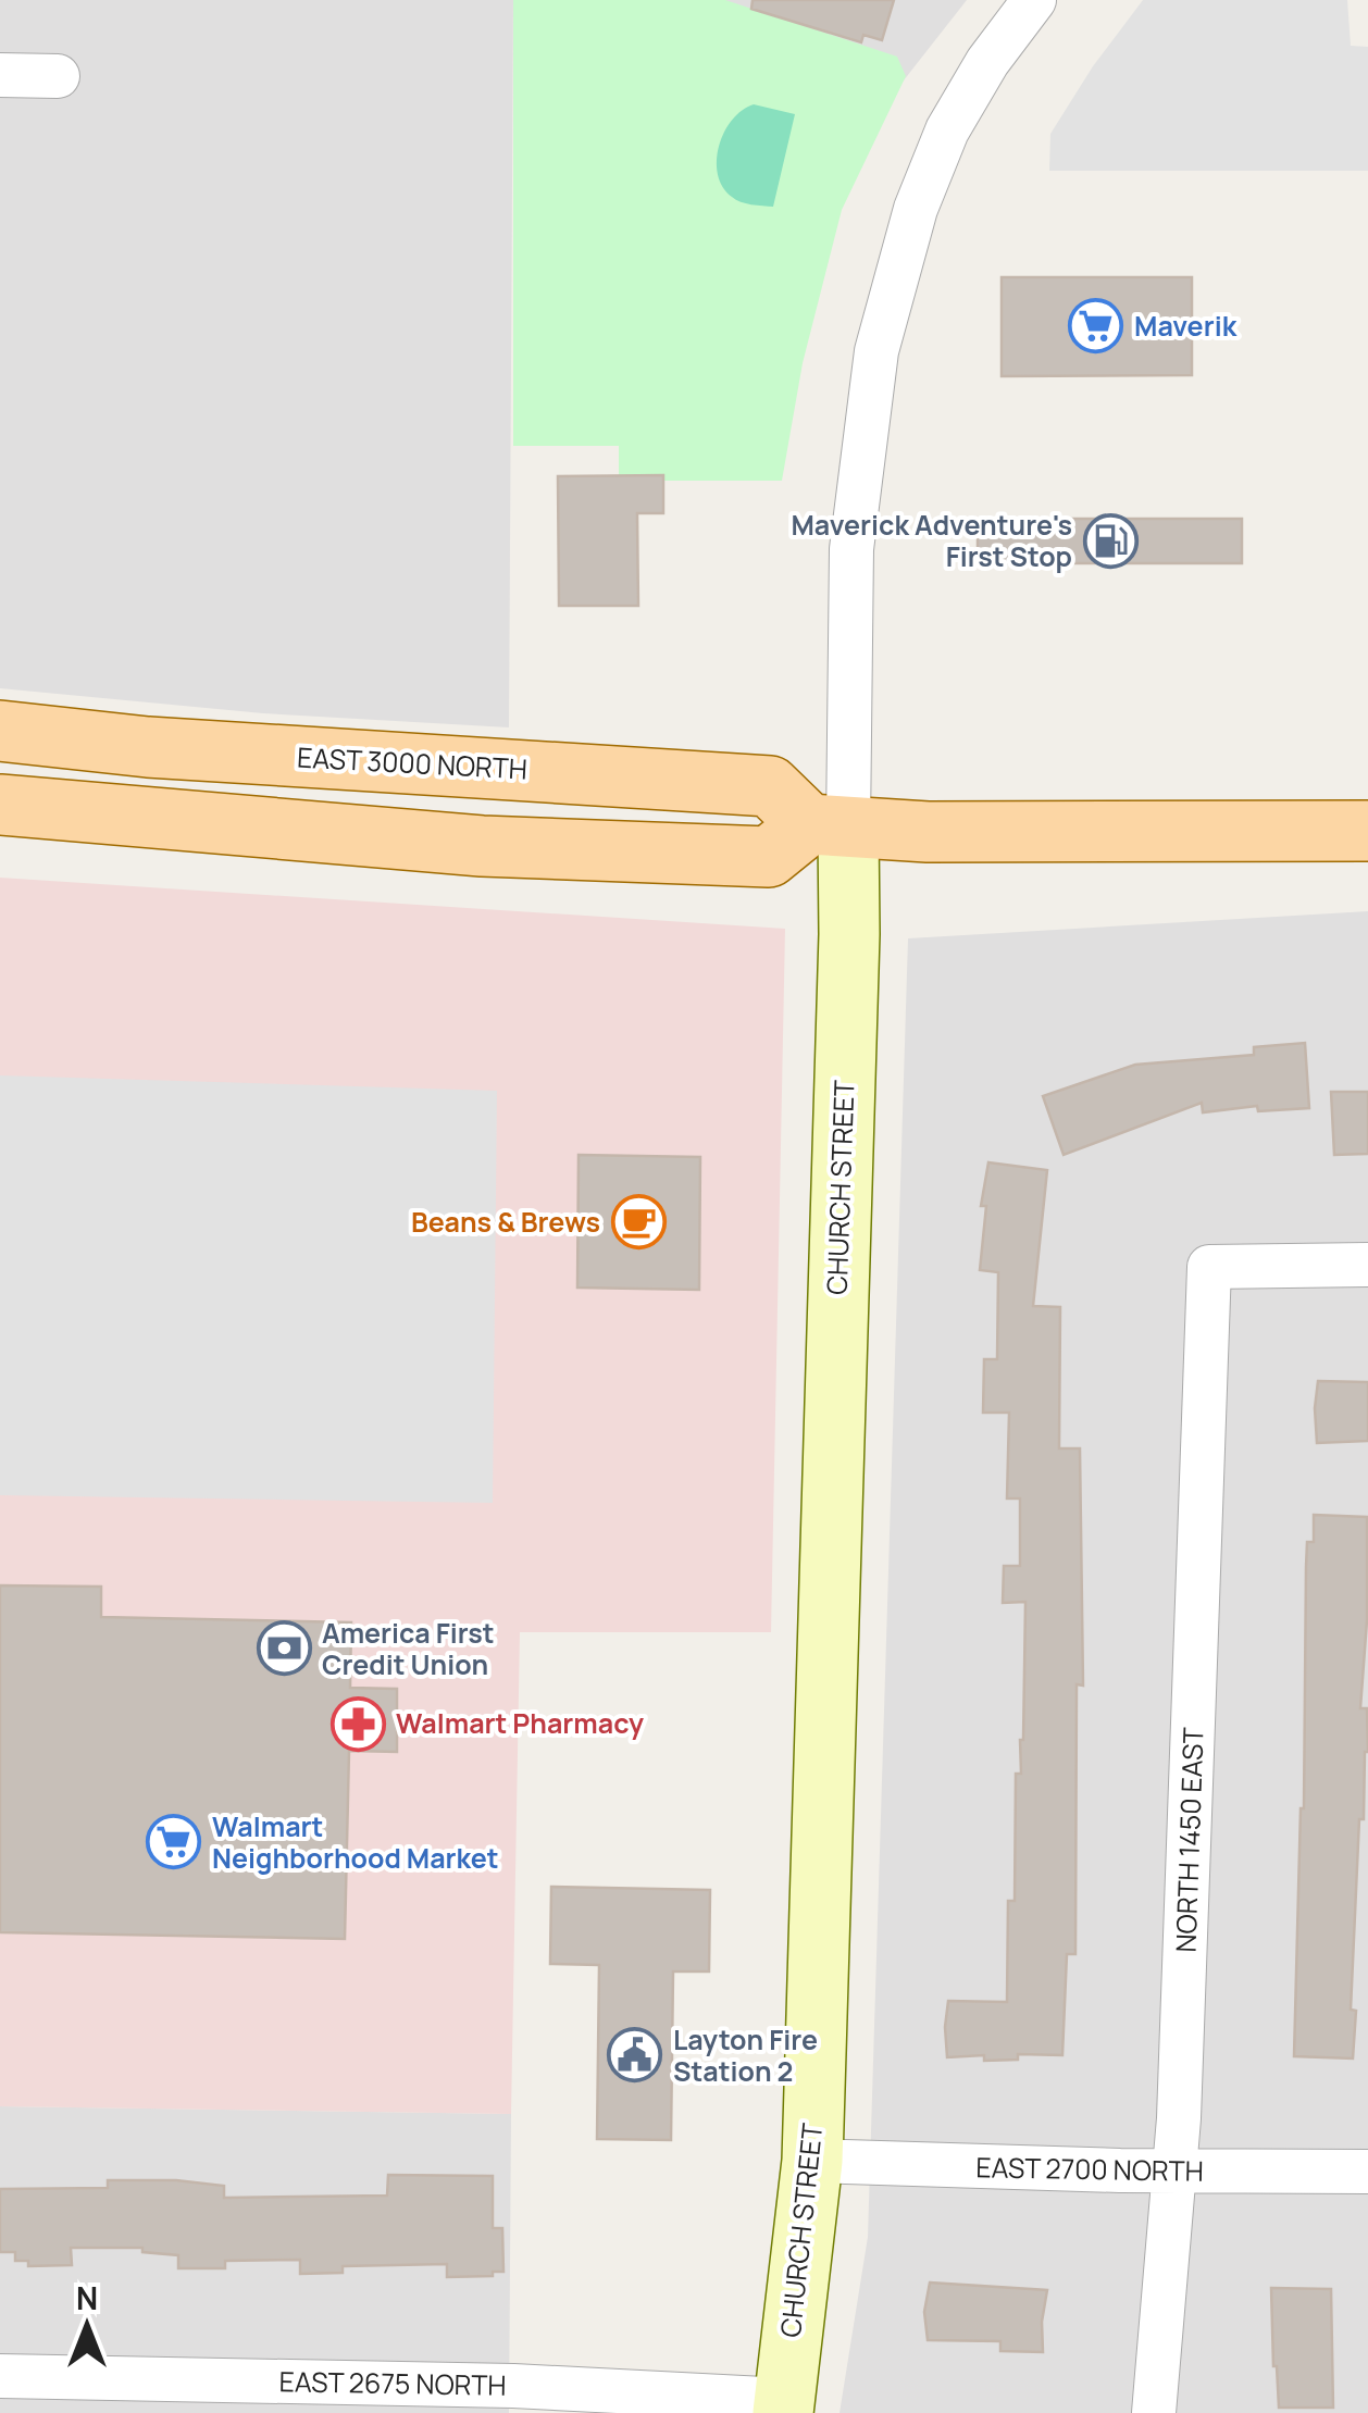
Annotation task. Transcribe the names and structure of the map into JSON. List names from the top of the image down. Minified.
{"streets":{"main road":["EAST 3000 NORTH"],"street":["CHURCH STREET","NORTH 1450 EAST","EAST 2700 NORTH","EAST 2675 NORTH"]},"crossings":[["EAST 3000 NORTH","CHURCH STREET"],["CHURCH STREET","EAST 2700 NORTH"],["CHURCH STREET","EAST 2675 NORTH"],["NORTH 1450 EAST","EAST 2700 NORTH"]],"places":{"supermarket":["Maverik","Walmart Neighborhood Market"],"fuel station":["Maverick Adventure's First Stop"],"cafe":["Beans & Brews"],"bank":["America First Credit Union"],"pharmacy":["Walmart Pharmacy"],"public building":["Layton Fire Station 2"]},"north":"top"}
